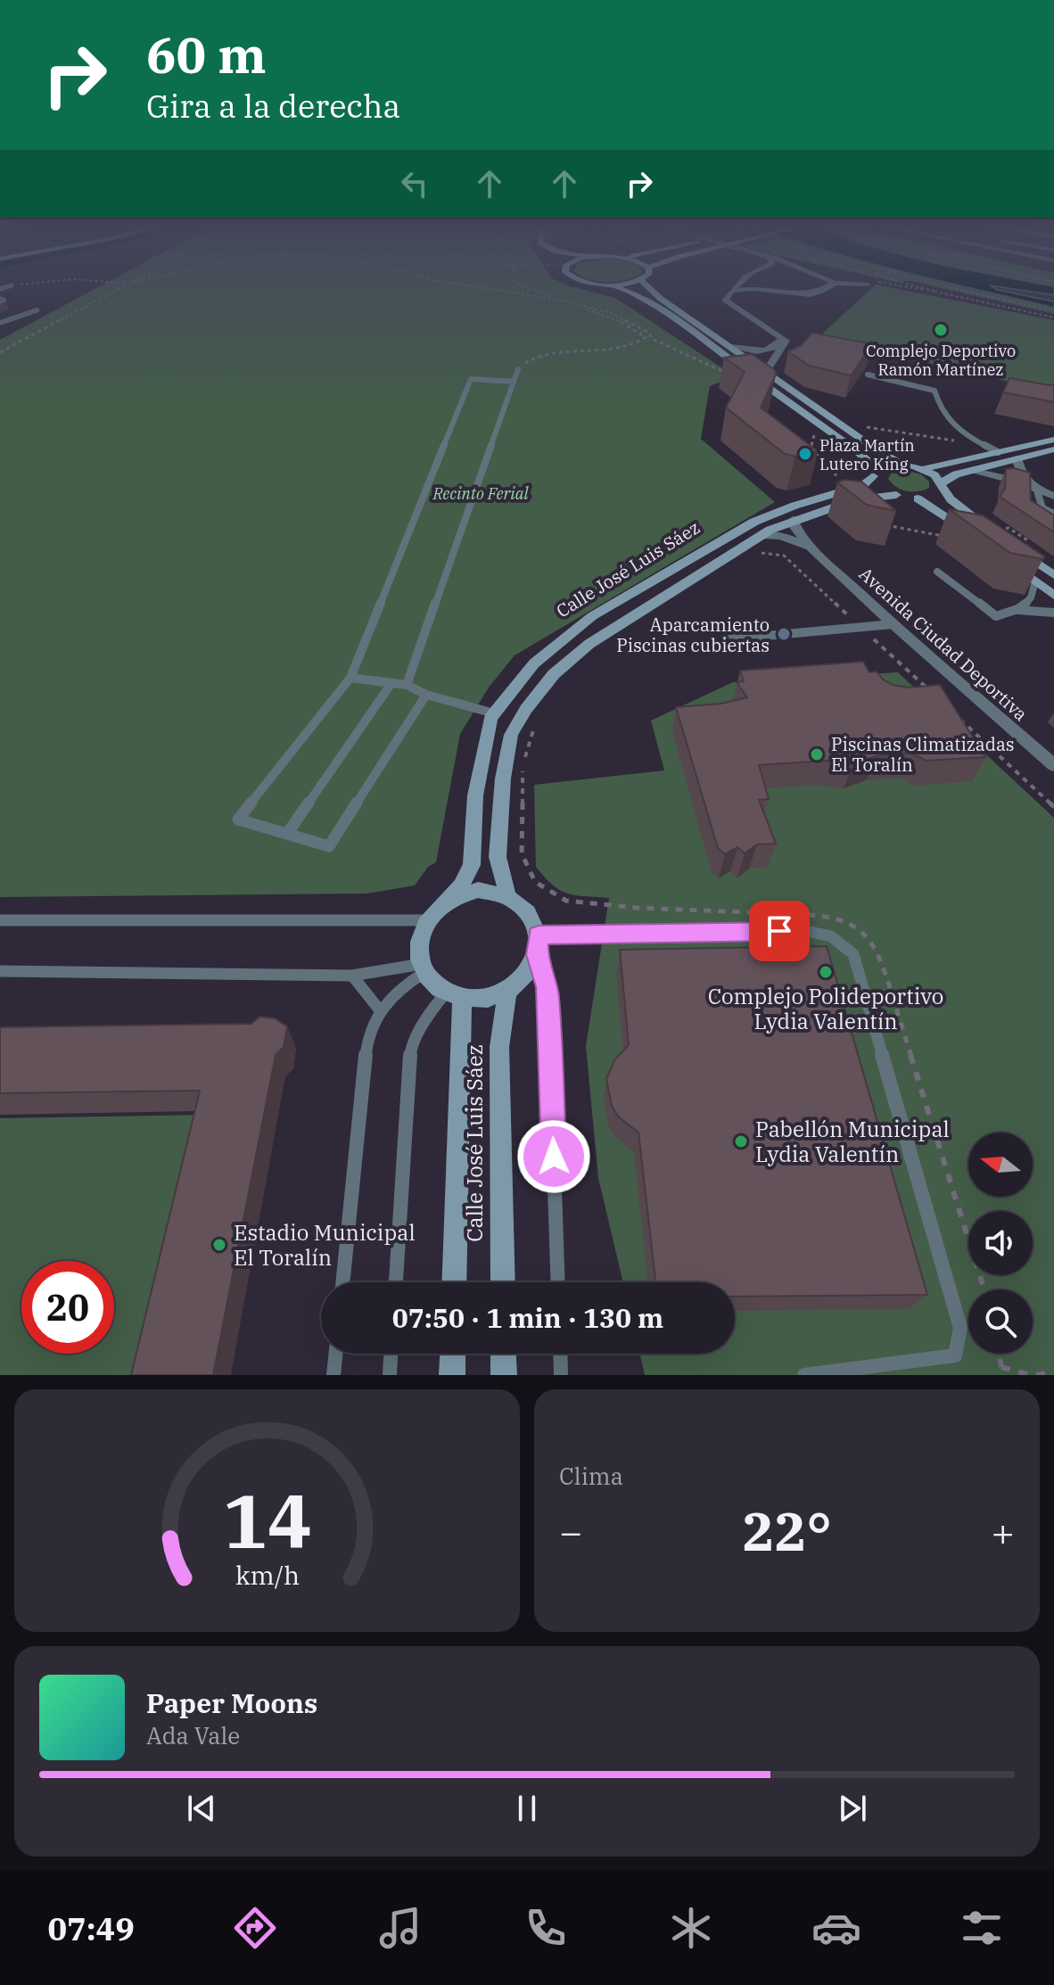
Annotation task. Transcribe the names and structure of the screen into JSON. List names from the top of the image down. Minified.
{"streets":{"street":["Calle José Luis Sáez","Avenida Ciudad Deportiva"]},"crossings":[["Calle José Luis Sáez","Avenida Ciudad Deportiva"]],"parks":["Recinto Ferial"],"places":["Complejo Deportivo Ramón Martínez","Plaza Martín Lutero King","Aparcamiento Piscinas cubiertas","Piscinas Climatizadas El Toralín","Complejo Polideportivo Lydia Valentín","Pabellón Municipal Lydia Valentín","Estadio Municipal El Toralín"],"north":"left","page":{"turn":["60 m","Gira a la derecha"],"limit":"20","trip":"07:50 · 1 min · 130 m","tile":"Clima","heat":["−","22°","+"],"song":["Paper Moons","Ada Vale"],"tabs":"07:49","gauge":["14","km/h"]}}
